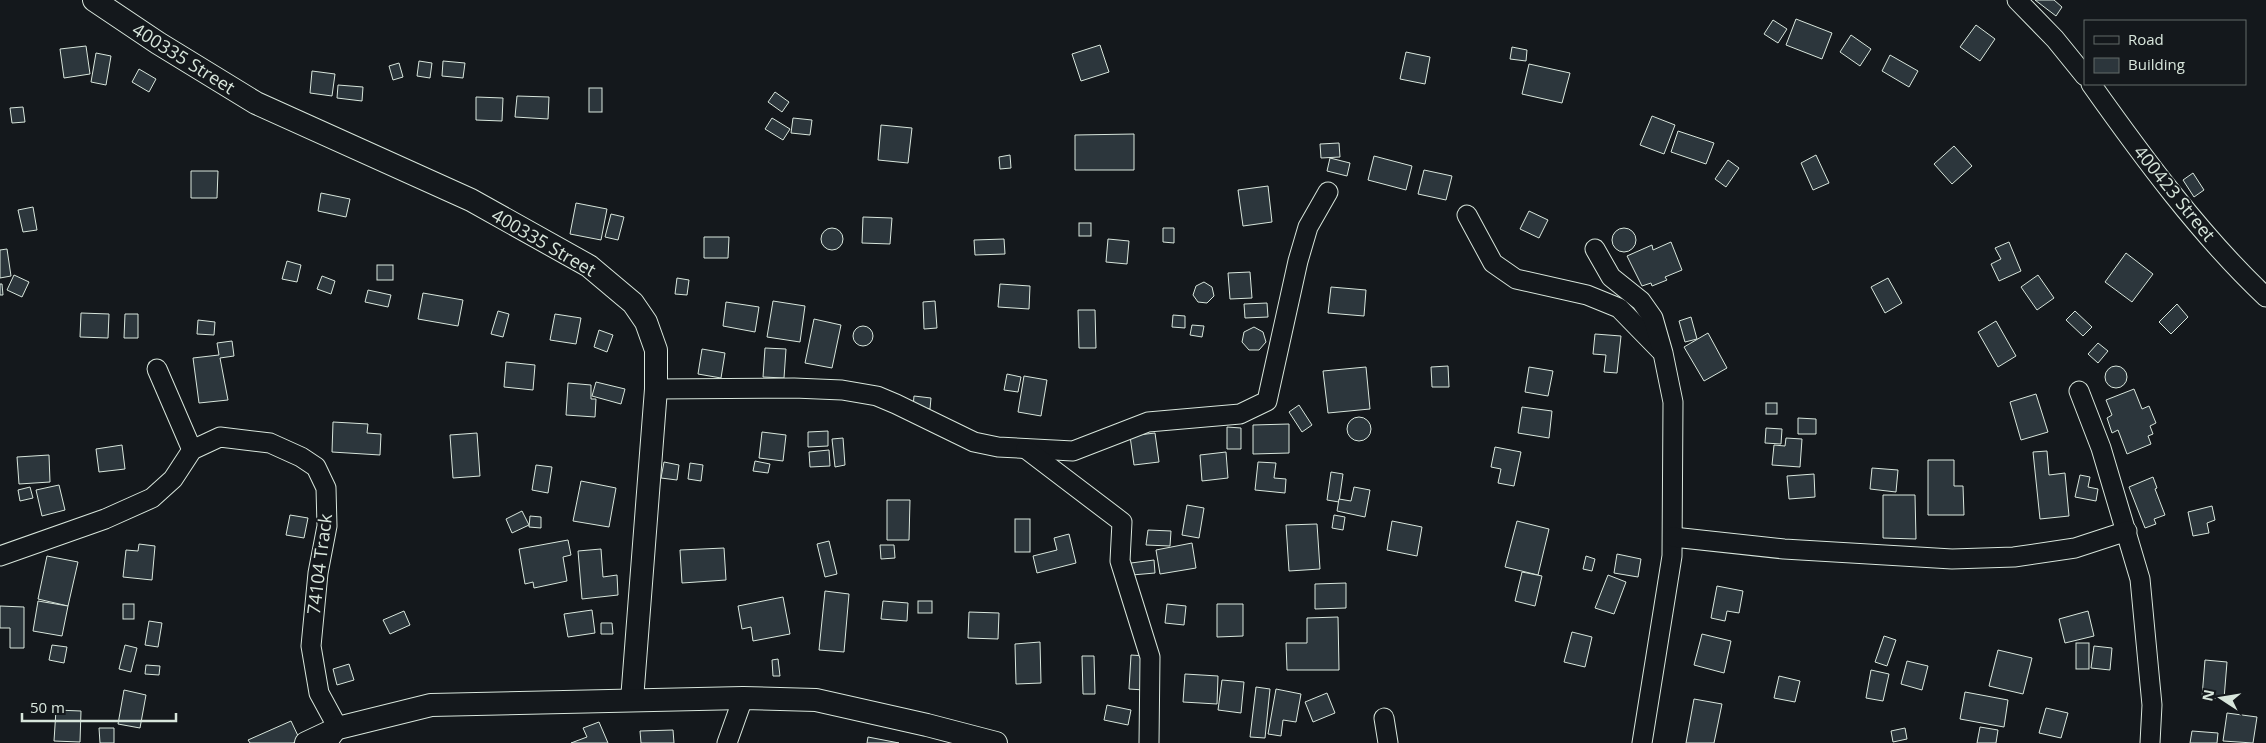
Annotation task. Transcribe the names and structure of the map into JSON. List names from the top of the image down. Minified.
{"streets":{"street":["400335 Street","400423 Street","74104 Track"]},"legend":["Road","Building"],"scale_bar":"50 m","north":"left"}
